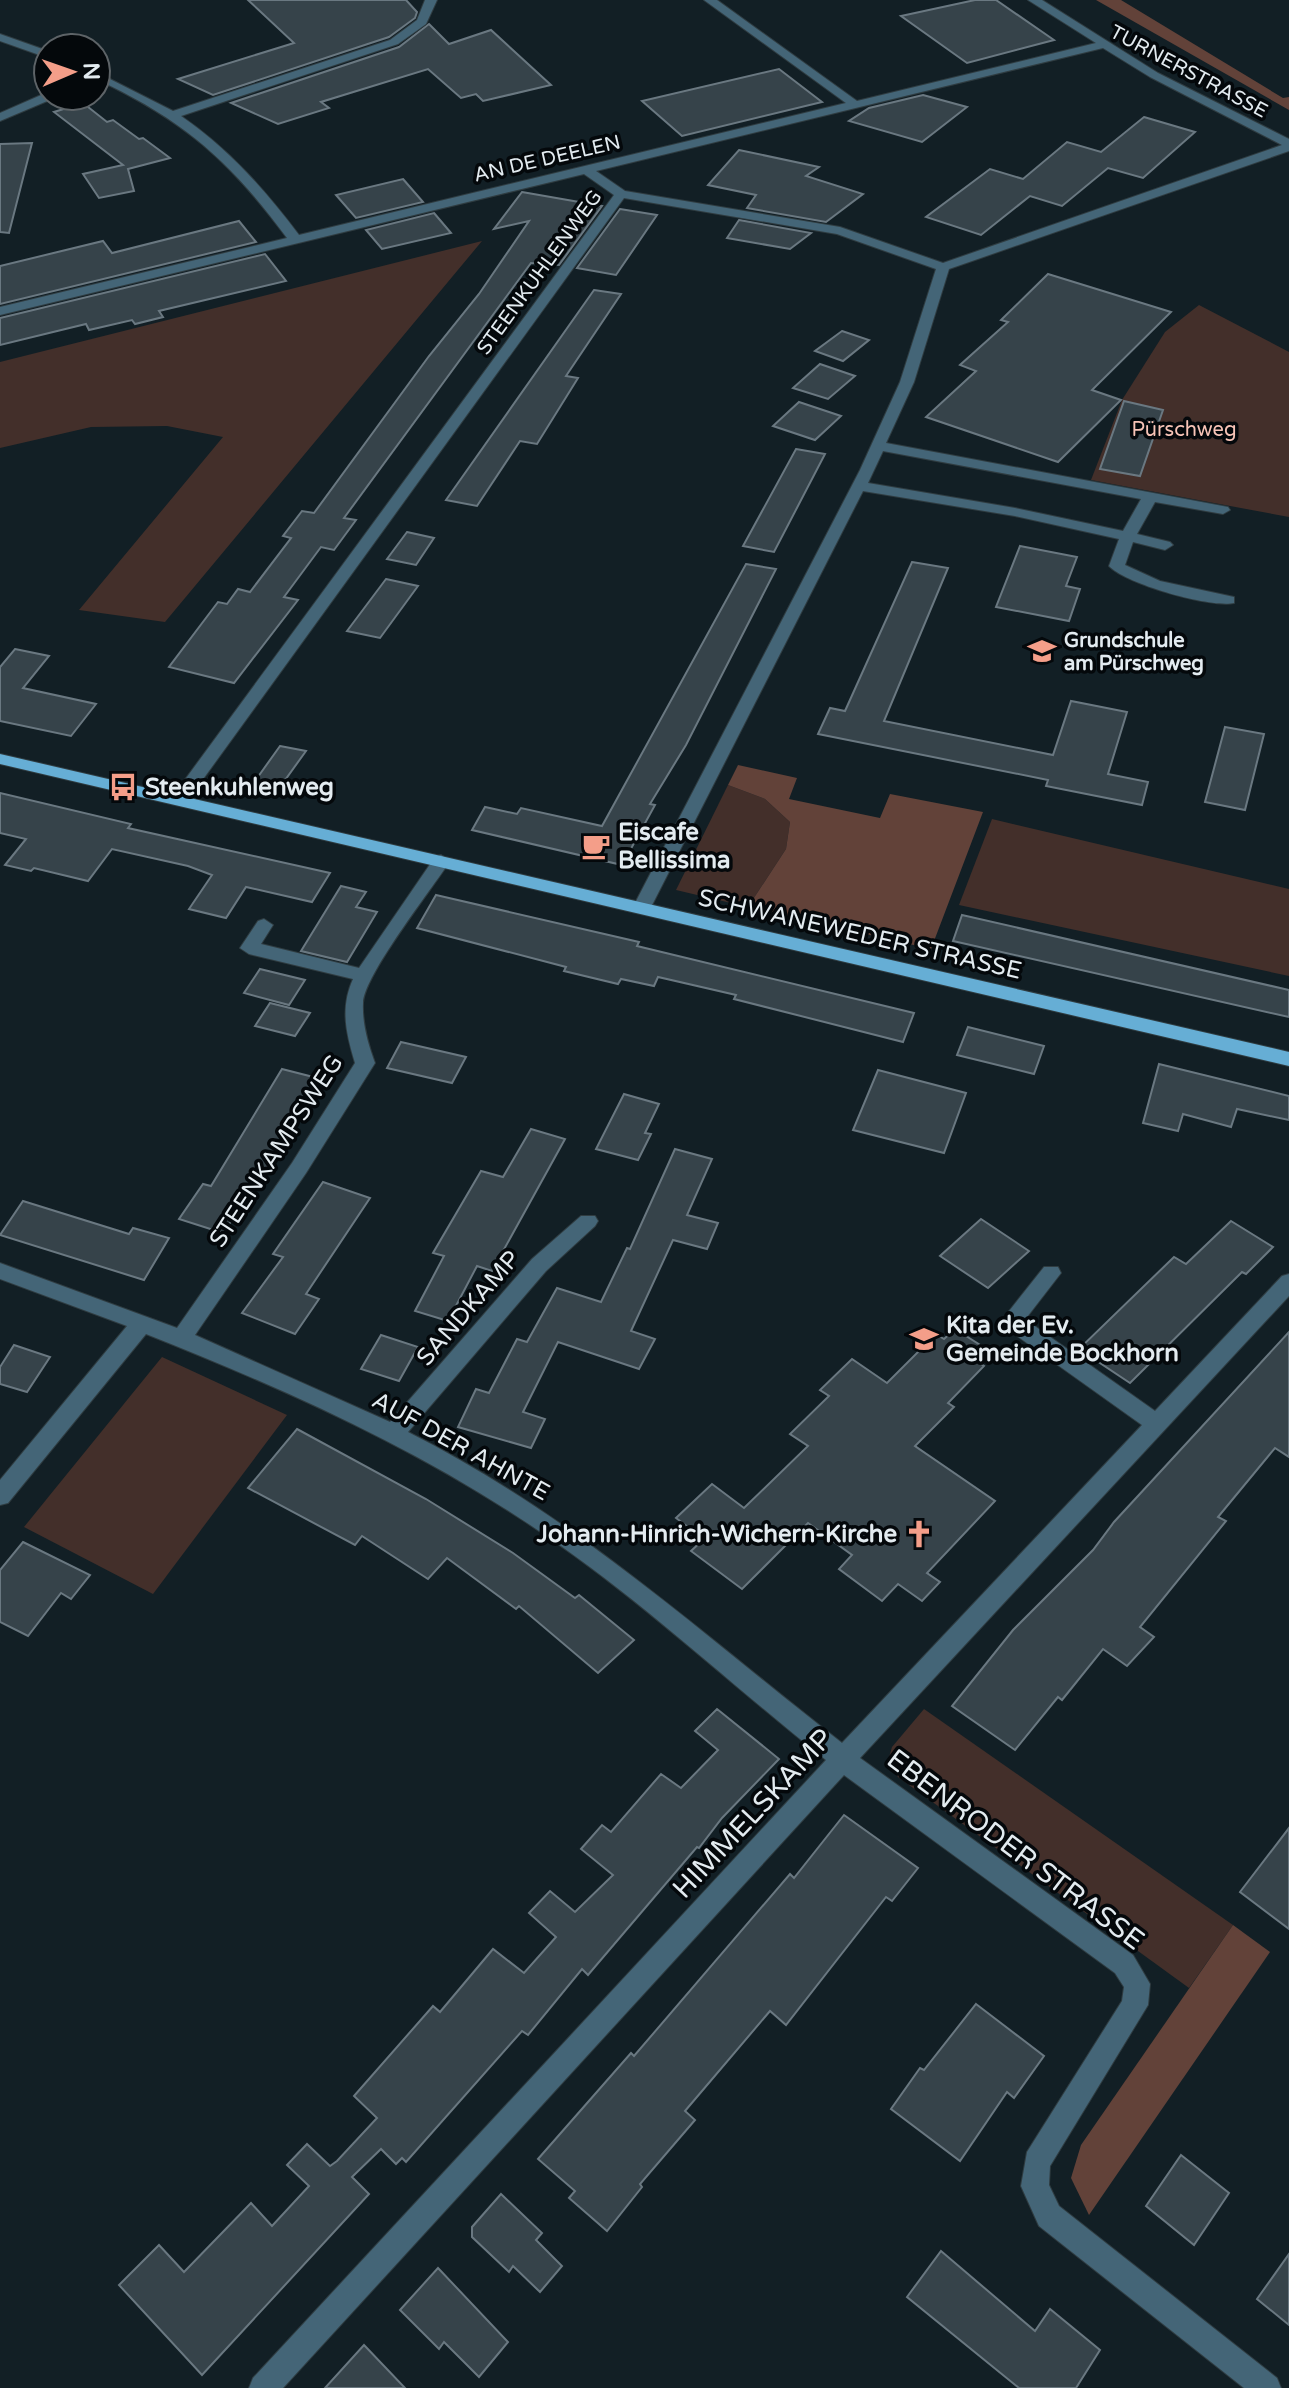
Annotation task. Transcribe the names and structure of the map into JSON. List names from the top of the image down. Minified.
{"streets":{"main road":["SCHWANEWEDER STRASSE"],"street":["TURNERSTRASSE","AN DE DEELEN","STEENKUHLENWEG","STEENKAMPSWEG","SANDKAMP","AUF DER AHNTE","HIMMELSKAMP","EBENRODER STRASSE"]},"crossings":[["TURNERSTRASSE","AN DE DEELEN"],["STEENKUHLENWEG","SCHWANEWEDER STRASSE"],["SCHWANEWEDER STRASSE","STEENKAMPSWEG"],["STEENKAMPSWEG","AUF DER AHNTE"],["SANDKAMP","AUF DER AHNTE"],["AUF DER AHNTE","HIMMELSKAMP"],["AUF DER AHNTE","EBENRODER STRASSE"],["HIMMELSKAMP","EBENRODER STRASSE"]],"parks":["Pürschweg"],"places":{"school or university":["Grundschule am Pürschweg","Kita der Ev. Gemeinde Bockhorn"],"bus stop":["Steenkuhlenweg"],"cafe":["Eiscafe Bellissima"],"church":["Johann-Hinrich-Wichern-Kirche"]},"north":"right"}
